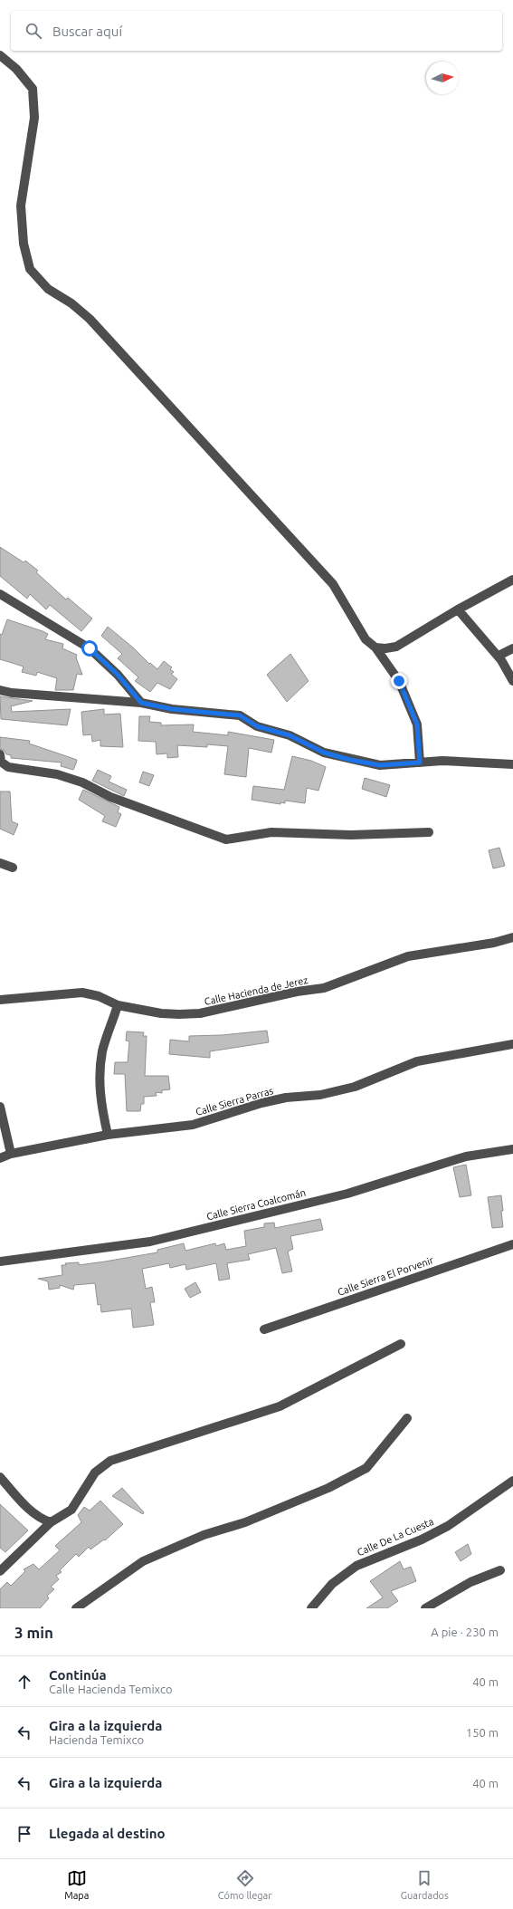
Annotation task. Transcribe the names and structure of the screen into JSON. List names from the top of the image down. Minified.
{"streets":{"street":["Calle Hacienda de Jerez","Calle Sierra Parras","Calle Sierra Coalcomán","Calle Sierra El Porvenir","Calle De La Cuesta"]},"north":"right","page":{"search":"Buscar aquí","heading":["3 min","A pie · 230 m"],"list":[["Continúa","Calle Hacienda Temixco","40 m"],["Gira a la izquierda","Hacienda Temixco","150 m"],["Gira a la izquierda","40 m"],"Llegada al destino"],"nav":["Mapa","Cómo llegar","Guardados"]}}
